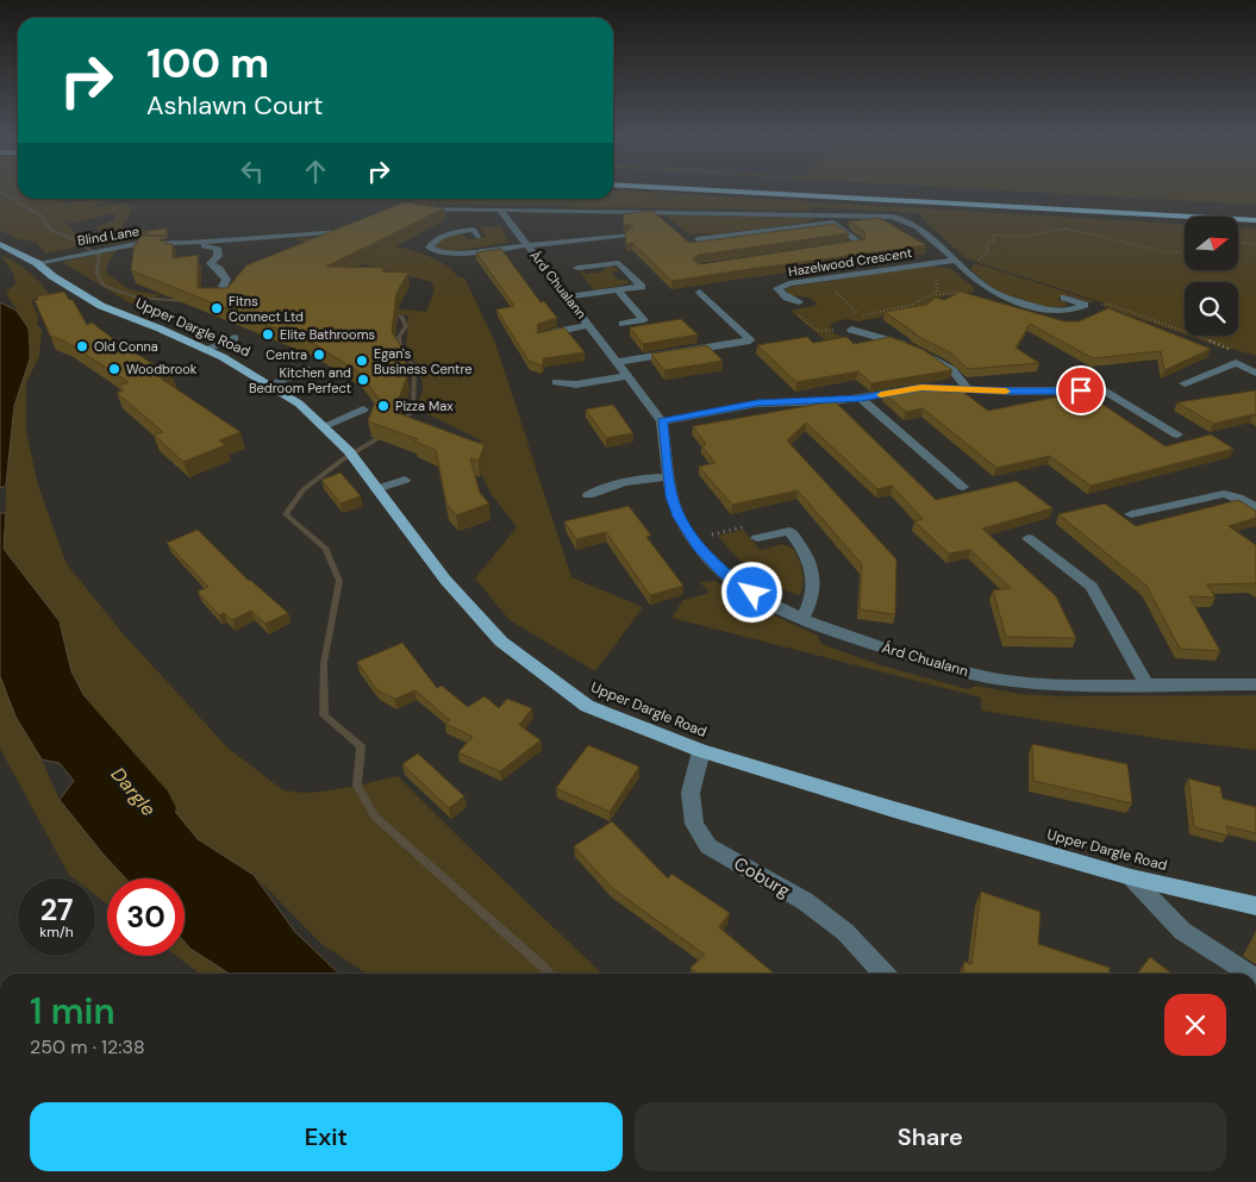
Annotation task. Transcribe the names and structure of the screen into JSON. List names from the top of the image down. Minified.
{"streets":{"main road":["Upper Dargle Road"],"street":["Blind Lane","Hazelwood Crescent","Árd Chualann","Coburg"]},"crossings":[["Blind Lane","Upper Dargle Road"],["Upper Dargle Road","Coburg"]],"water":["Dargle"],"places":["Fitns Connect Ltd","Elite Bathrooms","Old Conna","Centra","Egan's Business Centre","Woodbrook","Kitchen and Bedroom Perfect","Pizza Max"],"north":"right","page":{"turn":["100 m","Ashlawn Court"],"speed":"27 km/h","limit":"30","heading":["1 min","250 m · 12:38"],"buttons":["Exit","Share"]}}
